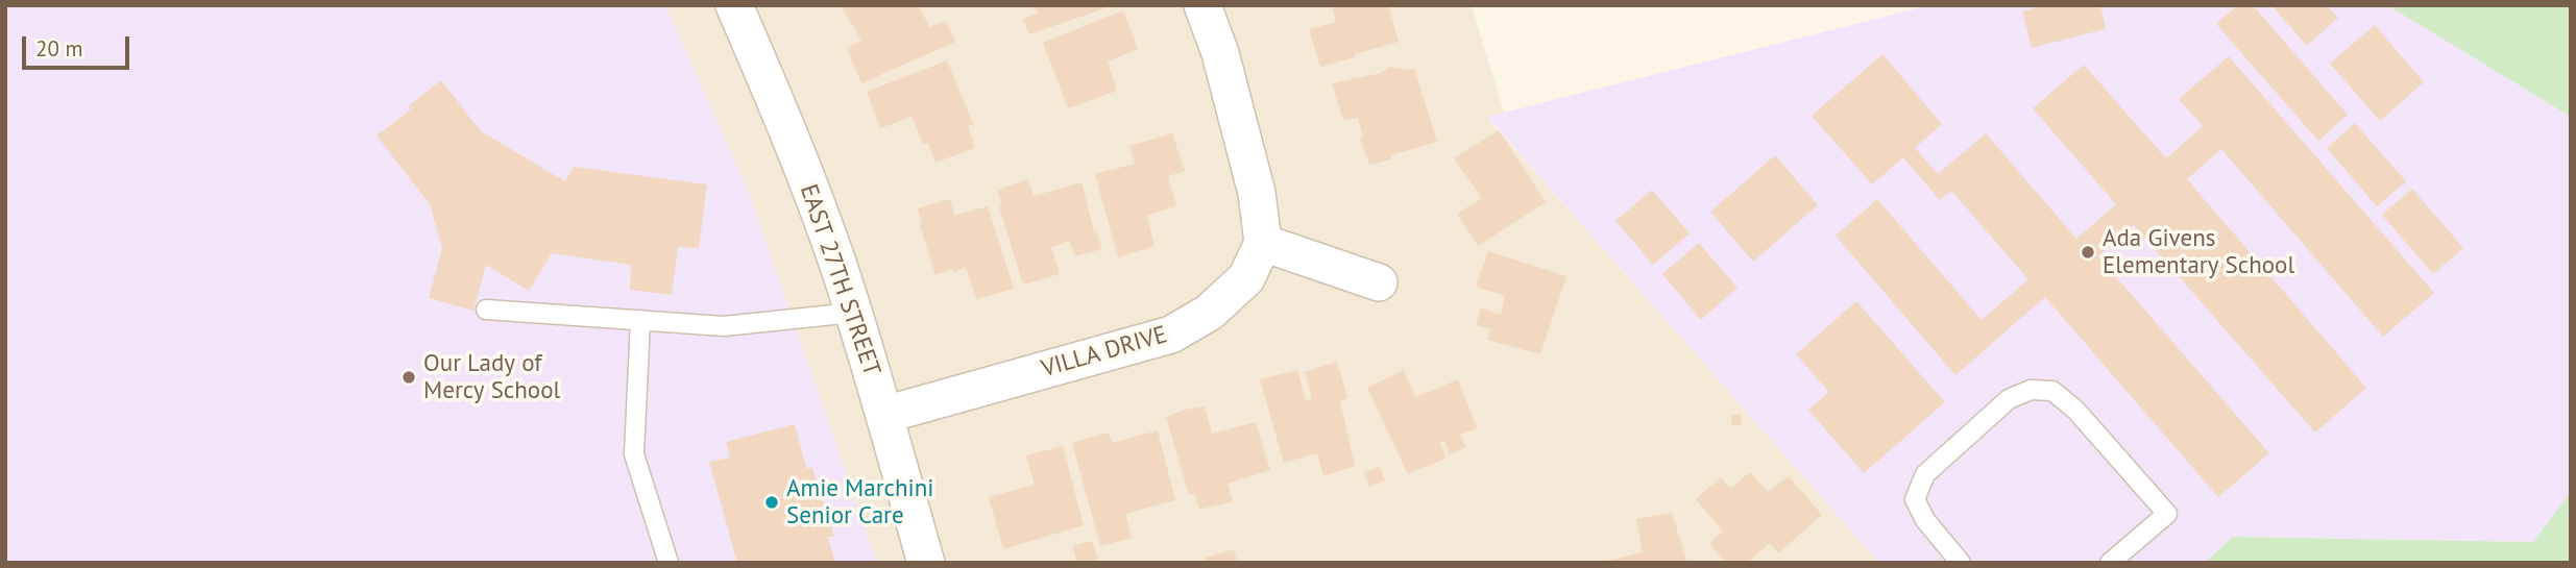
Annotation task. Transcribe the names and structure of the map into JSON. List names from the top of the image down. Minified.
{"streets":{"street":["EAST 27TH STREET","VILLA DRIVE"]},"crossings":[["EAST 27TH STREET","VILLA DRIVE"]],"places":["Ada Givens Elementary School","Our Lady of Mercy School","Amie Marchini Senior Care"],"scale_bar":"20 m"}
